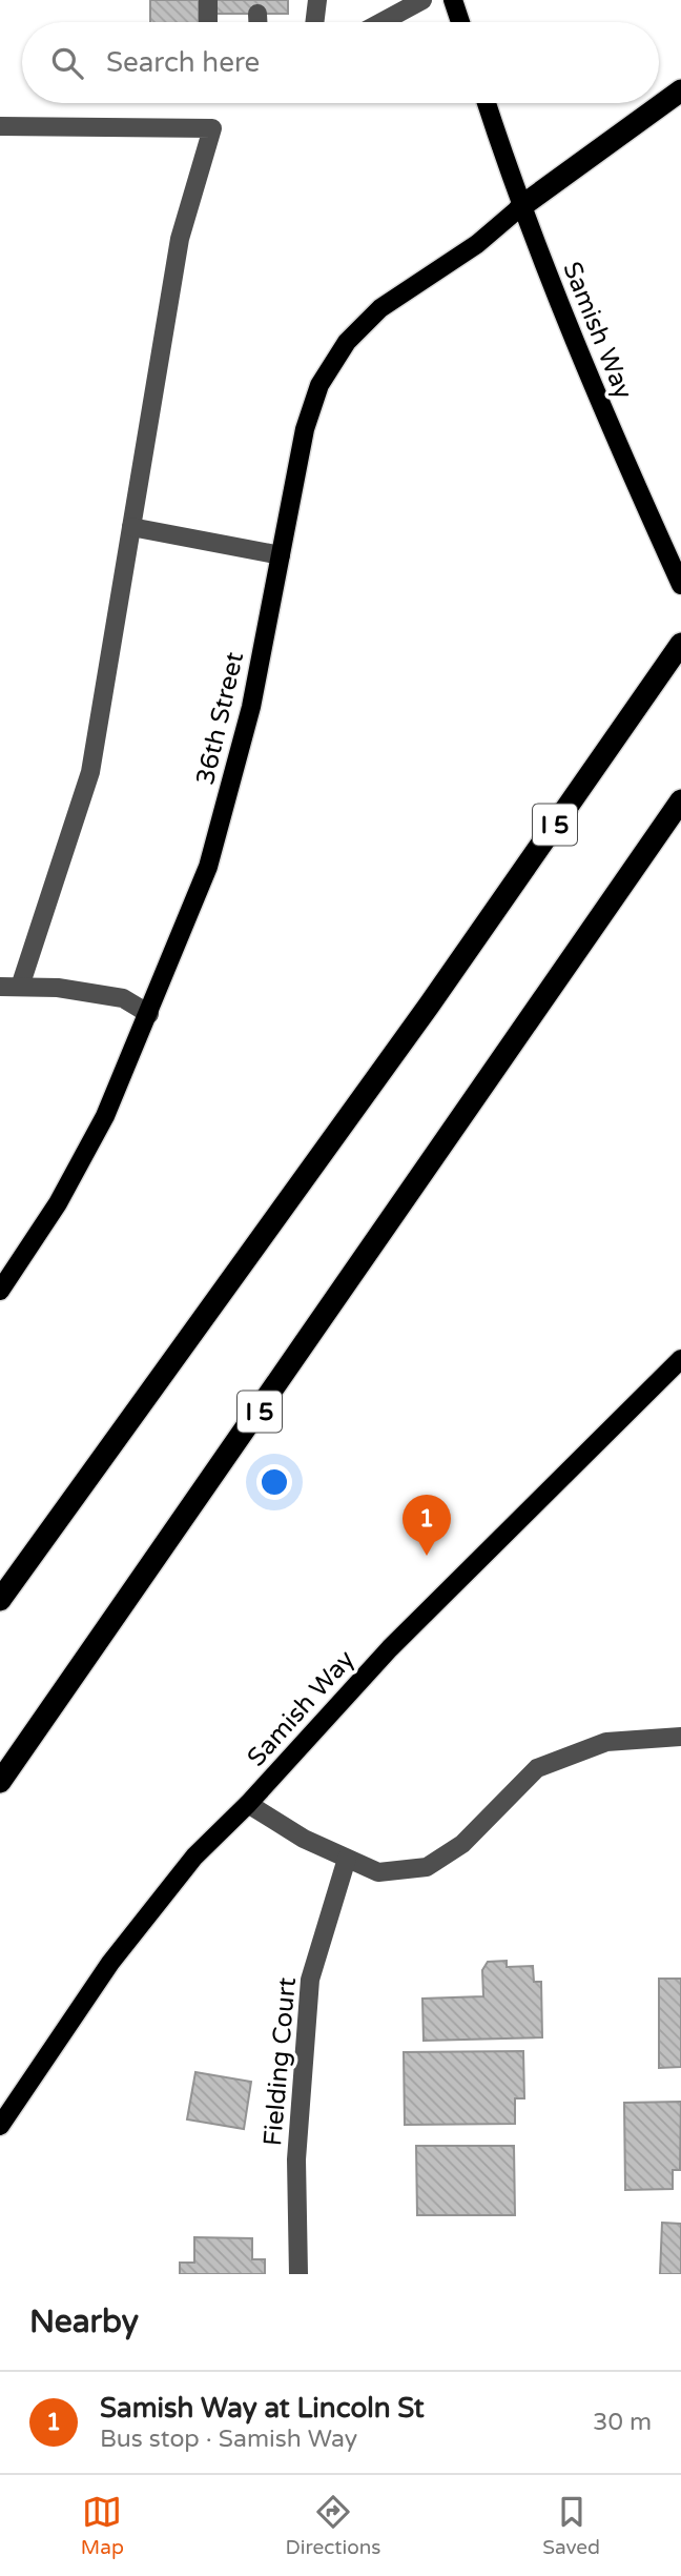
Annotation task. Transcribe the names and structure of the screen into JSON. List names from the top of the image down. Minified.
{"streets":{"highway":["I 5"],"main road":["Samish Way","36th Street"],"street":["Fielding Court"]},"crossings":[["Samish Way","36th Street"]],"page":{"search":"Search here","pins":"1","heading":"Nearby","list":[{"mark":"1","name":"Samish Way at Lincoln St","note":"Bus stop · Samish Way","value":"30 m"}],"nav":["Map","Directions","Saved"]}}
